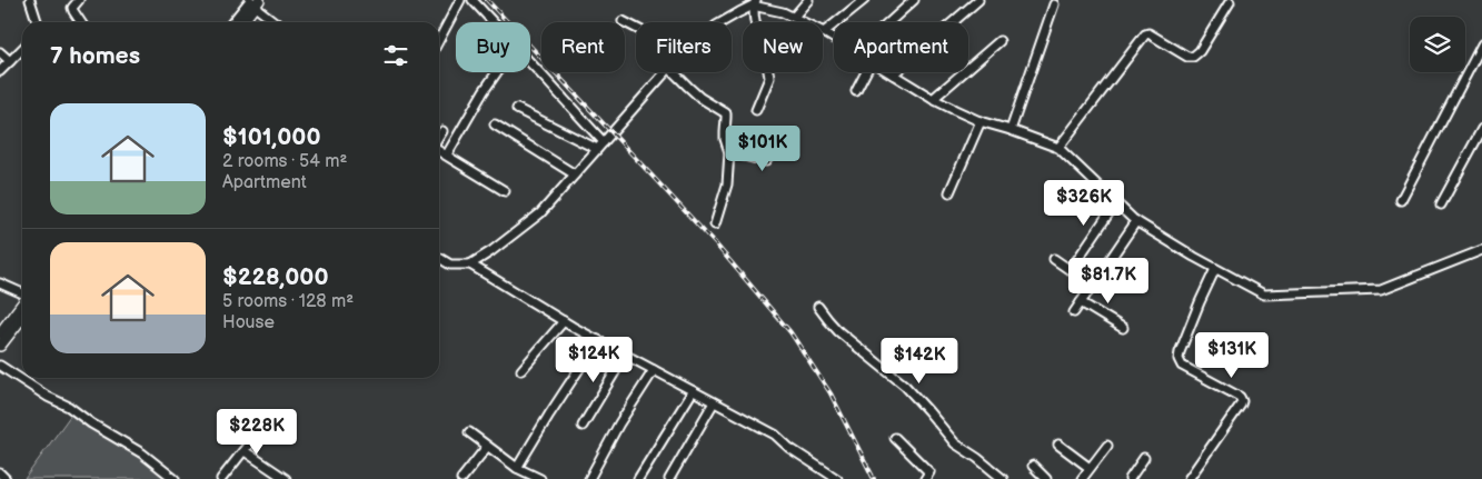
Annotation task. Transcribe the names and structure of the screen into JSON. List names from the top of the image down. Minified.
{"page":{"chip":["Buy","Rent","Filters","New","Apartment"],"heading":"7 homes","list":[{"name":"$101,000","note":"2 rooms · 54 m² · Apartment"},{"name":"$228,000","note":"5 rooms · 128 m² · House"}],"price":["$101K","$326K","$81.7K","$131K","$124K","$142K","$228K"]}}
